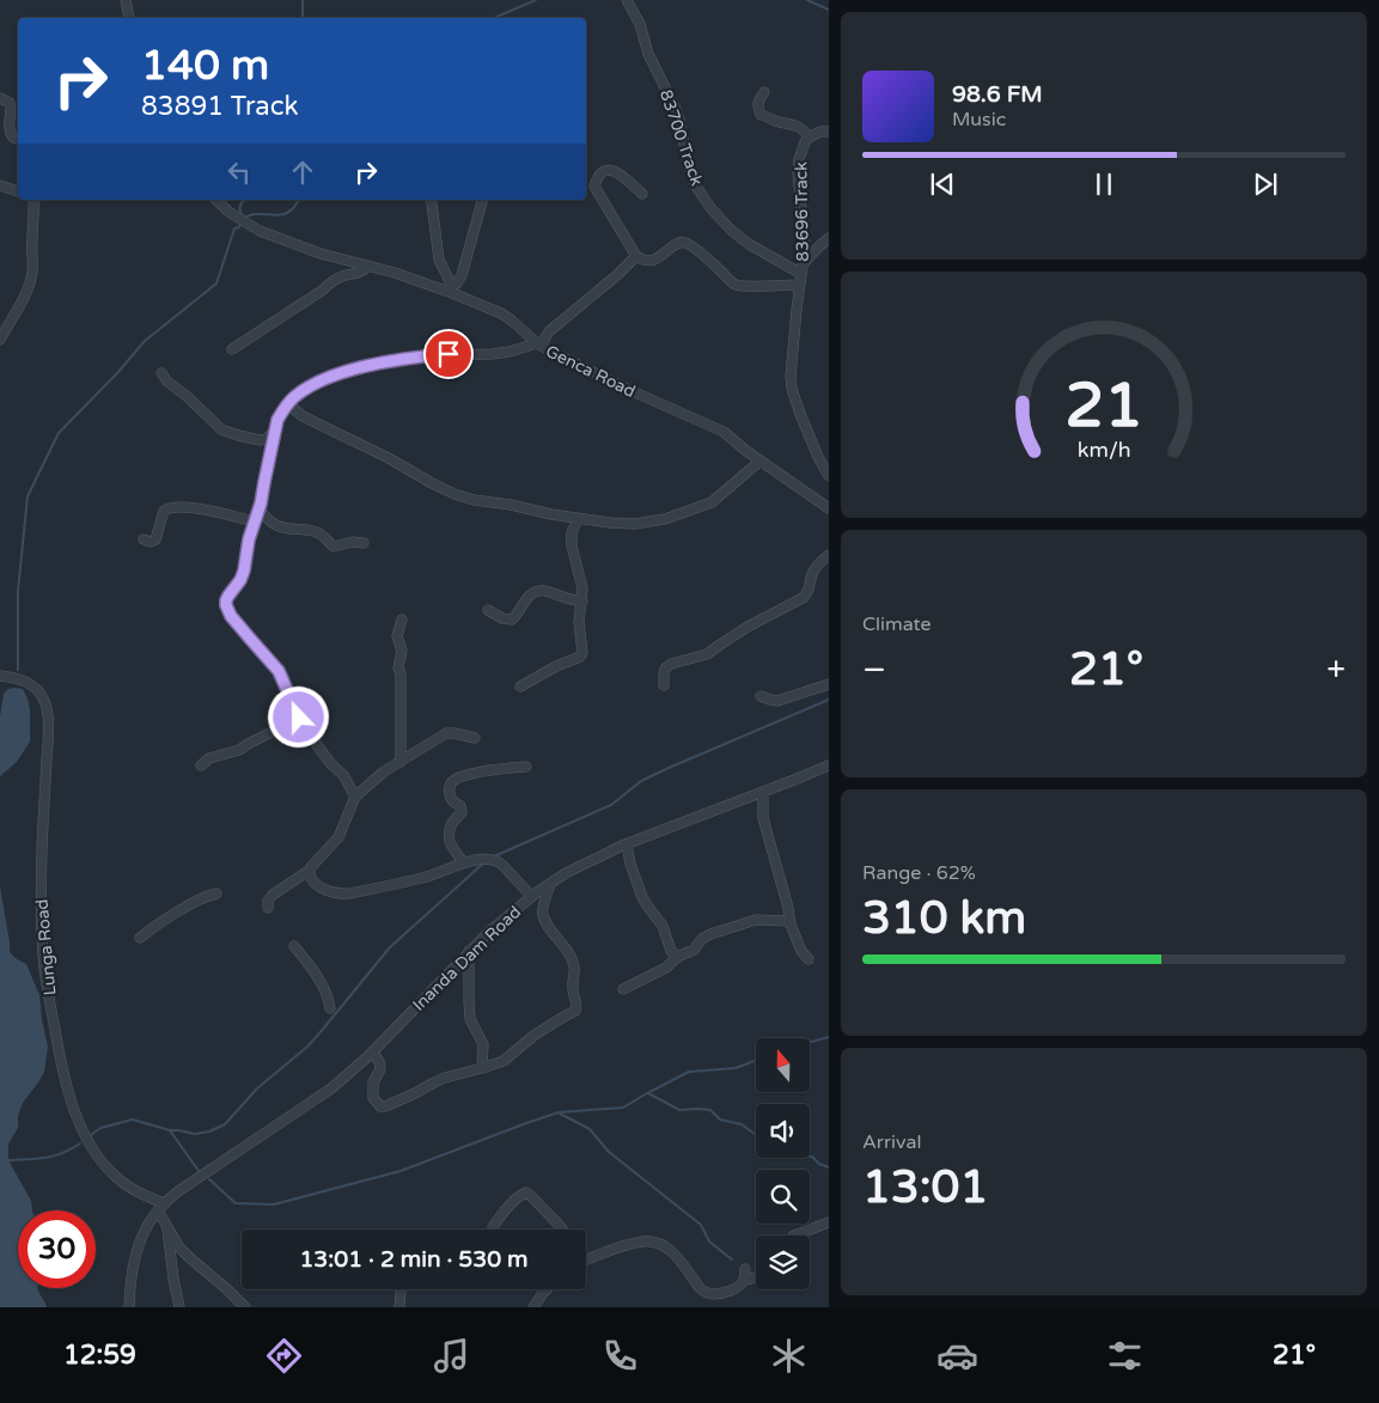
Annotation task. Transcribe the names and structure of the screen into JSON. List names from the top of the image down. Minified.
{"streets":{"street":["83700 Track","83696 Track","Genca Road","Lunga Road","Inanda Dam Road"]},"crossings":[["83700 Track","83696 Track"],["Lunga Road","Inanda Dam Road"]],"north":"top","page":{"turn":["140 m","83891 Track"],"song":["98.6 FM","Music"],"tile":["Climate",["Range · 62%","310 km"],["Arrival","13:01"]],"heat":["−","21°","+"],"limit":"30","trip":"13:01 · 2 min · 530 m","tabs":["12:59","21°"],"gauge":["21","km/h"]}}
